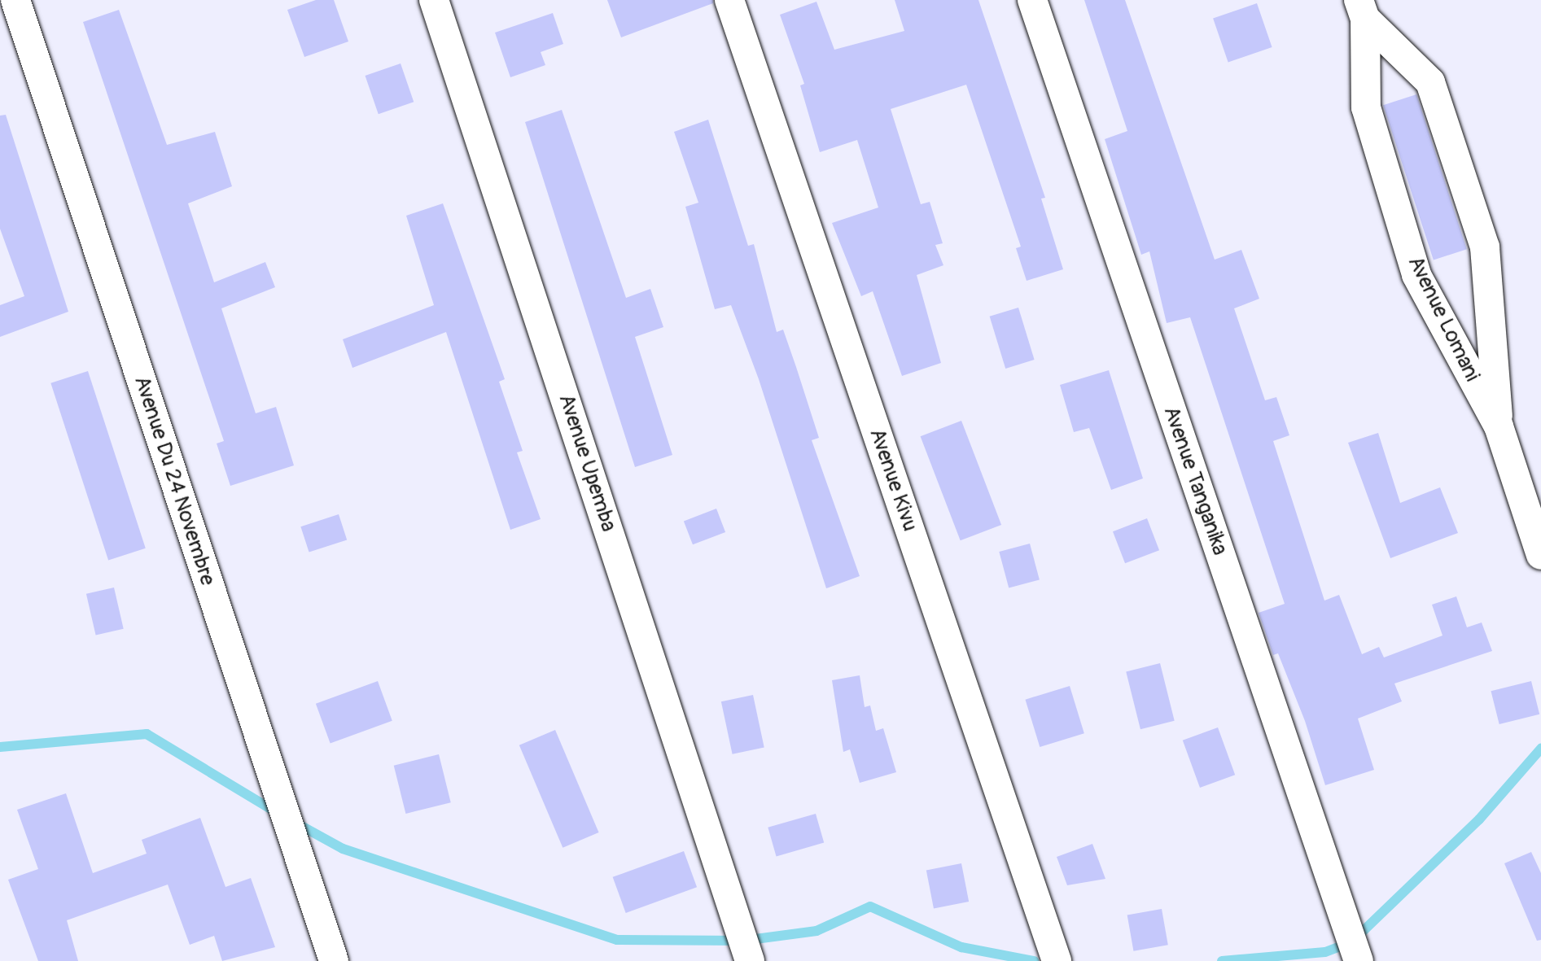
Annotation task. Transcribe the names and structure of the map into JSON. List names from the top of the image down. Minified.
{"streets":{"street":["Avenue Lomani","Avenue Upemba","Avenue Kivu","Avenue Du 24 Novembre","Avenue Tanganika"]}}
